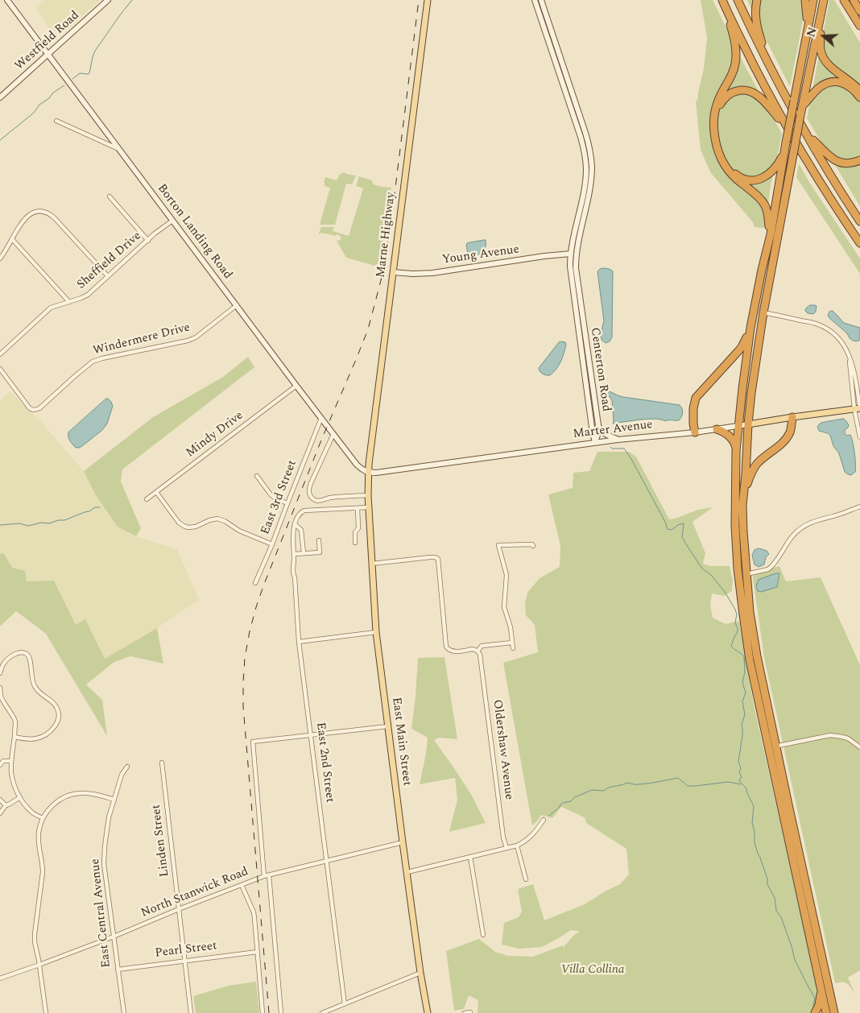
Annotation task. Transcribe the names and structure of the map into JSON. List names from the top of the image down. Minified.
{"streets":{"main road":["Westfield Road","Borton Landing Road","Marne Highway","Young Avenue","Centerton Road","Marter Avenue","East Main Street"],"street":["Sheffield Drive","Windermere Drive","Mindy Drive","East 3rd Street","Oldershaw Avenue","East 2nd Street","Linden Street","North Stanwick Road","East Central Avenue","Pearl Street"]},"crossings":[["Westfield Road","Borton Landing Road"],["Borton Landing Road","Marne Highway"],["Borton Landing Road","Sheffield Drive"],["Borton Landing Road","Windermere Drive"],["Borton Landing Road","Marter Avenue"],["Borton Landing Road","Mindy Drive"],["Borton Landing Road","East 3rd Street"],["Borton Landing Road","East Main Street"],["Marne Highway","Young Avenue"],["Marne Highway","Marter Avenue"],["Marne Highway","East Main Street"],["Young Avenue","Centerton Road"],["Centerton Road","Marter Avenue"],["Marter Avenue","East Main Street"],["East Main Street","North Stanwick Road"],["East 2nd Street","North Stanwick Road"],["Linden Street","North Stanwick Road"],["Linden Street","Pearl Street"],["North Stanwick Road","East Central Avenue"],["East Central Avenue","Pearl Street"]],"parks":["Villa Collina"],"north":"left"}
